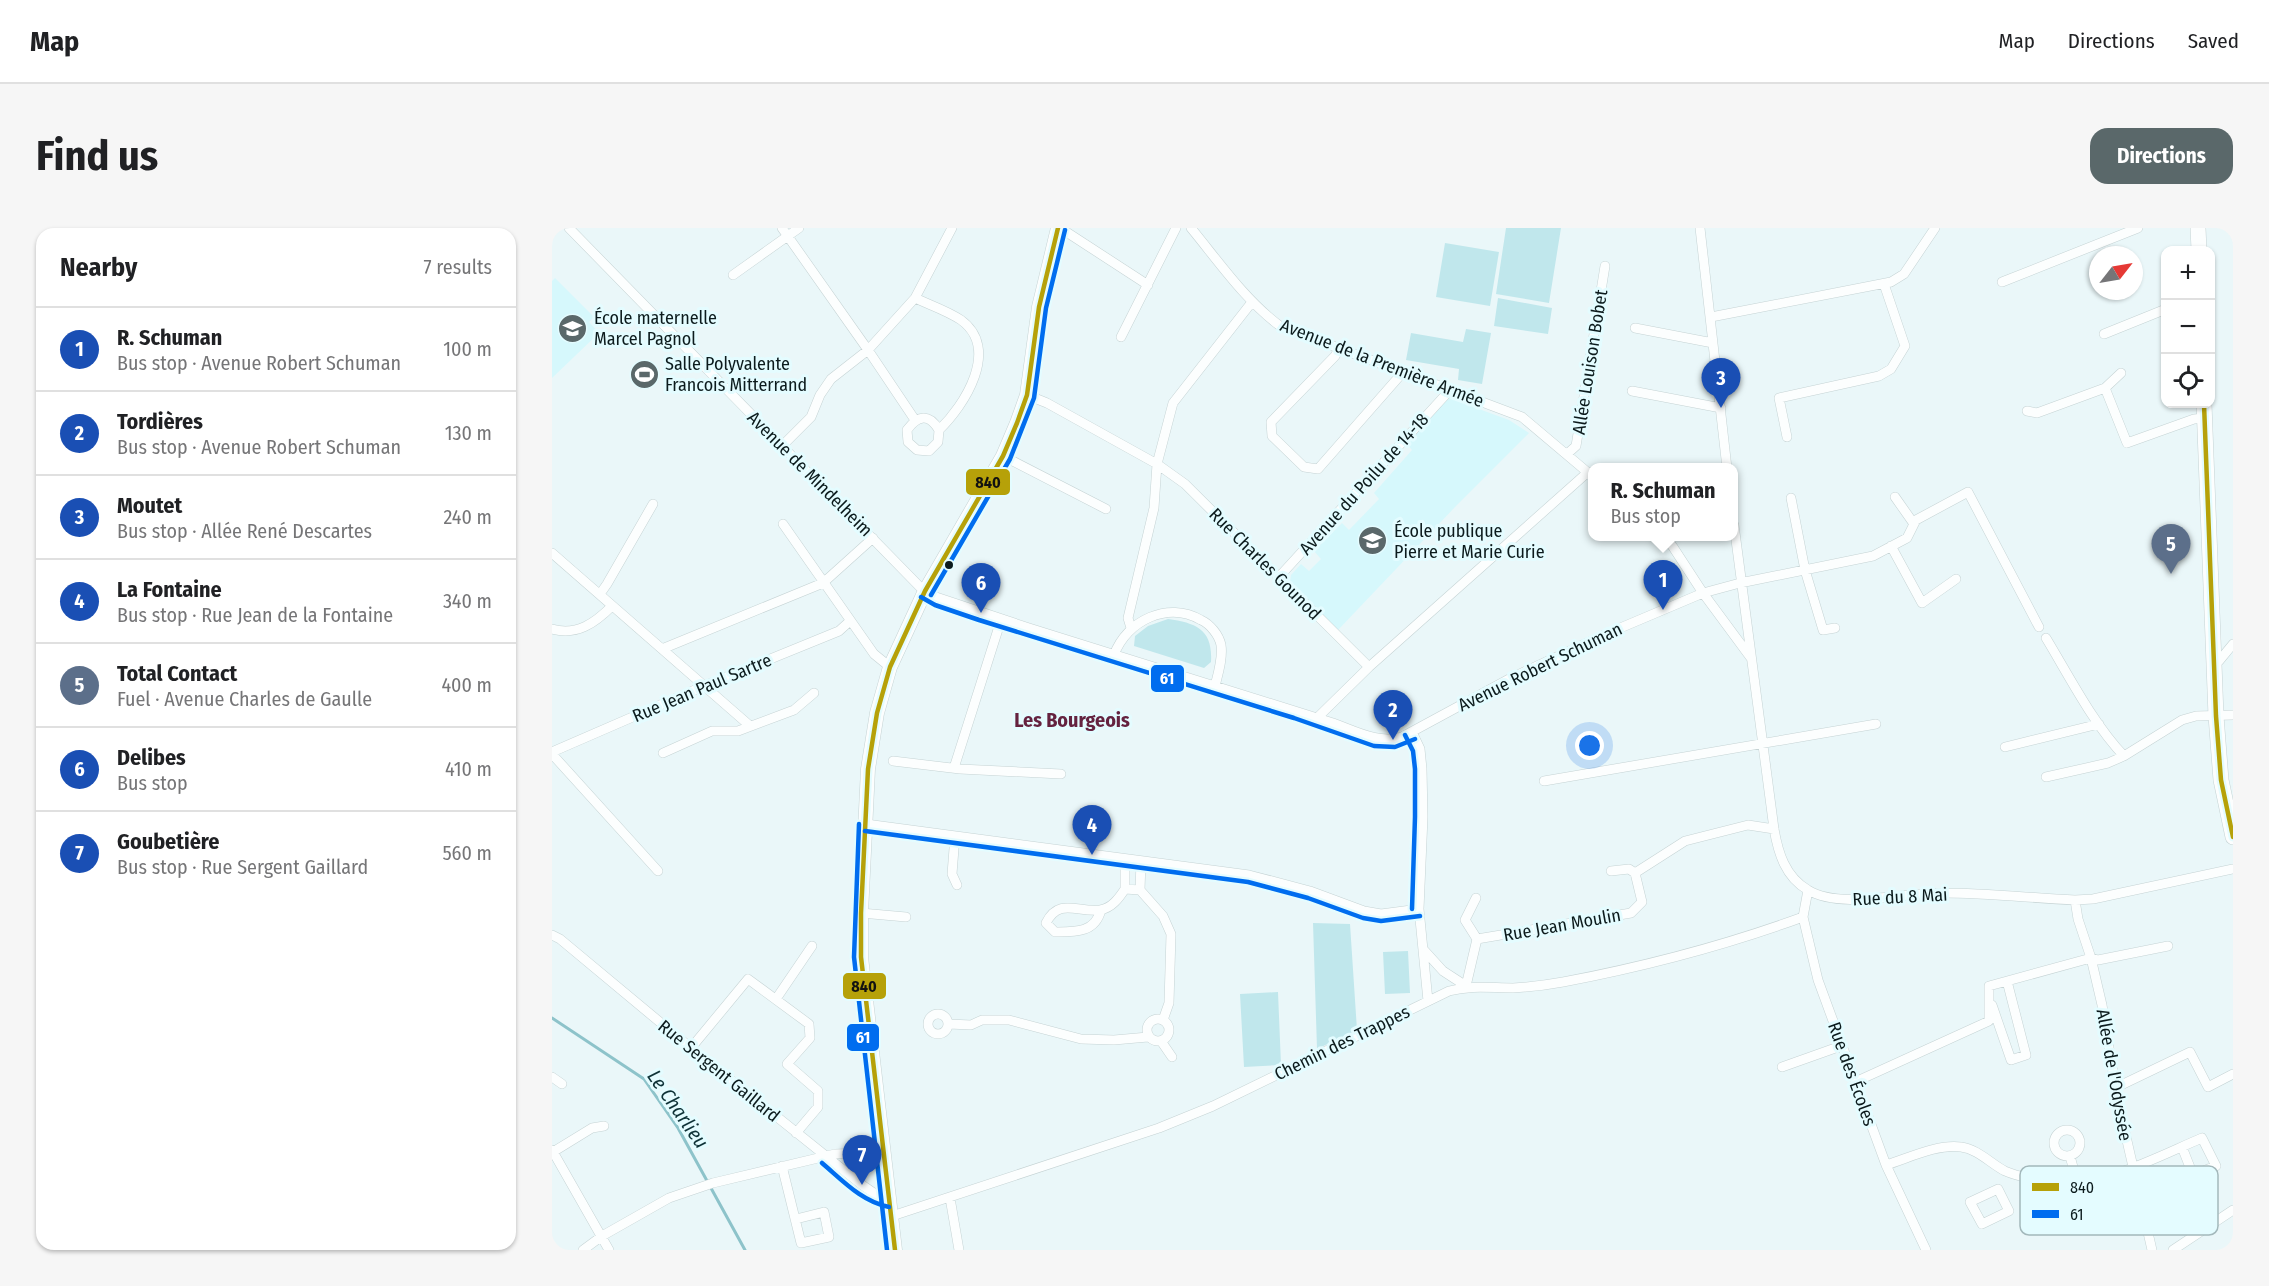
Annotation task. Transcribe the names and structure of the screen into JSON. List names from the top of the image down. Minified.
{"streets":{"street":["Allée Louison Bobet","Avenue de la Première Armée","Avenue de Mindelheim","Avenue du Poilu de 14-18","Rue Charles Gounod","Avenue Robert Schuman","Rue Jean Paul Sartre","Rue du 8 Mai","Rue Jean Moulin","Chemin des Trappes","Rue Sergent Gaillard","Rue des Écoles","Allée de l'Odyssée"]},"crossings":[["Allée Louison Bobet","Avenue de la Première Armée"],["Avenue de la Première Armée","Avenue du Poilu de 14-18"],["Avenue du Poilu de 14-18","Rue Charles Gounod"],["Avenue Robert Schuman","Rue du 8 Mai"],["Rue du 8 Mai","Rue des Écoles"],["Rue du 8 Mai","Allée de l'Odyssée"],["Chemin des Trappes","Rue des Écoles"]],"districts":["Les Bourgeois"],"water":["Le Charlieu"],"places":{"school or university":["École maternelle Marcel Pagnol","École publique Pierre et Marie Curie"],"sports":["Salle Polyvalente Francois Mitterrand"]},"lines":["transit line 840","transit line 61"],"legend":["840","61"],"north":"top right","page":{"header":"Map","nav":["Map","Directions","Saved"],"buttons":"Directions","title":"Find us","heading":["Nearby","7 results"],"map_buttons":["+","−"],"list":[{"mark":"1","name":"R. Schuman","note":"Bus stop · Avenue Robert Schuman","value":"100 m"},{"mark":"2","name":"Tordières","note":"Bus stop · Avenue Robert Schuman","value":"130 m"},{"mark":"3","name":"Moutet","note":"Bus stop · Allée René Descartes","value":"240 m"},{"mark":"4","name":"La Fontaine","note":"Bus stop · Rue Jean de la Fontaine","value":"340 m"},{"mark":"5","name":"Total Contact","note":"Fuel · Avenue Charles de Gaulle","value":"400 m"},{"mark":"6","name":"Delibes","note":"Bus stop","value":"410 m"},{"mark":"7","name":"Goubetière","note":"Bus stop · Rue Sergent Gaillard","value":"560 m"}],"pins":["3","5","1","6","2","4","7"],"popup":["R. Schuman","Bus stop"]}}
